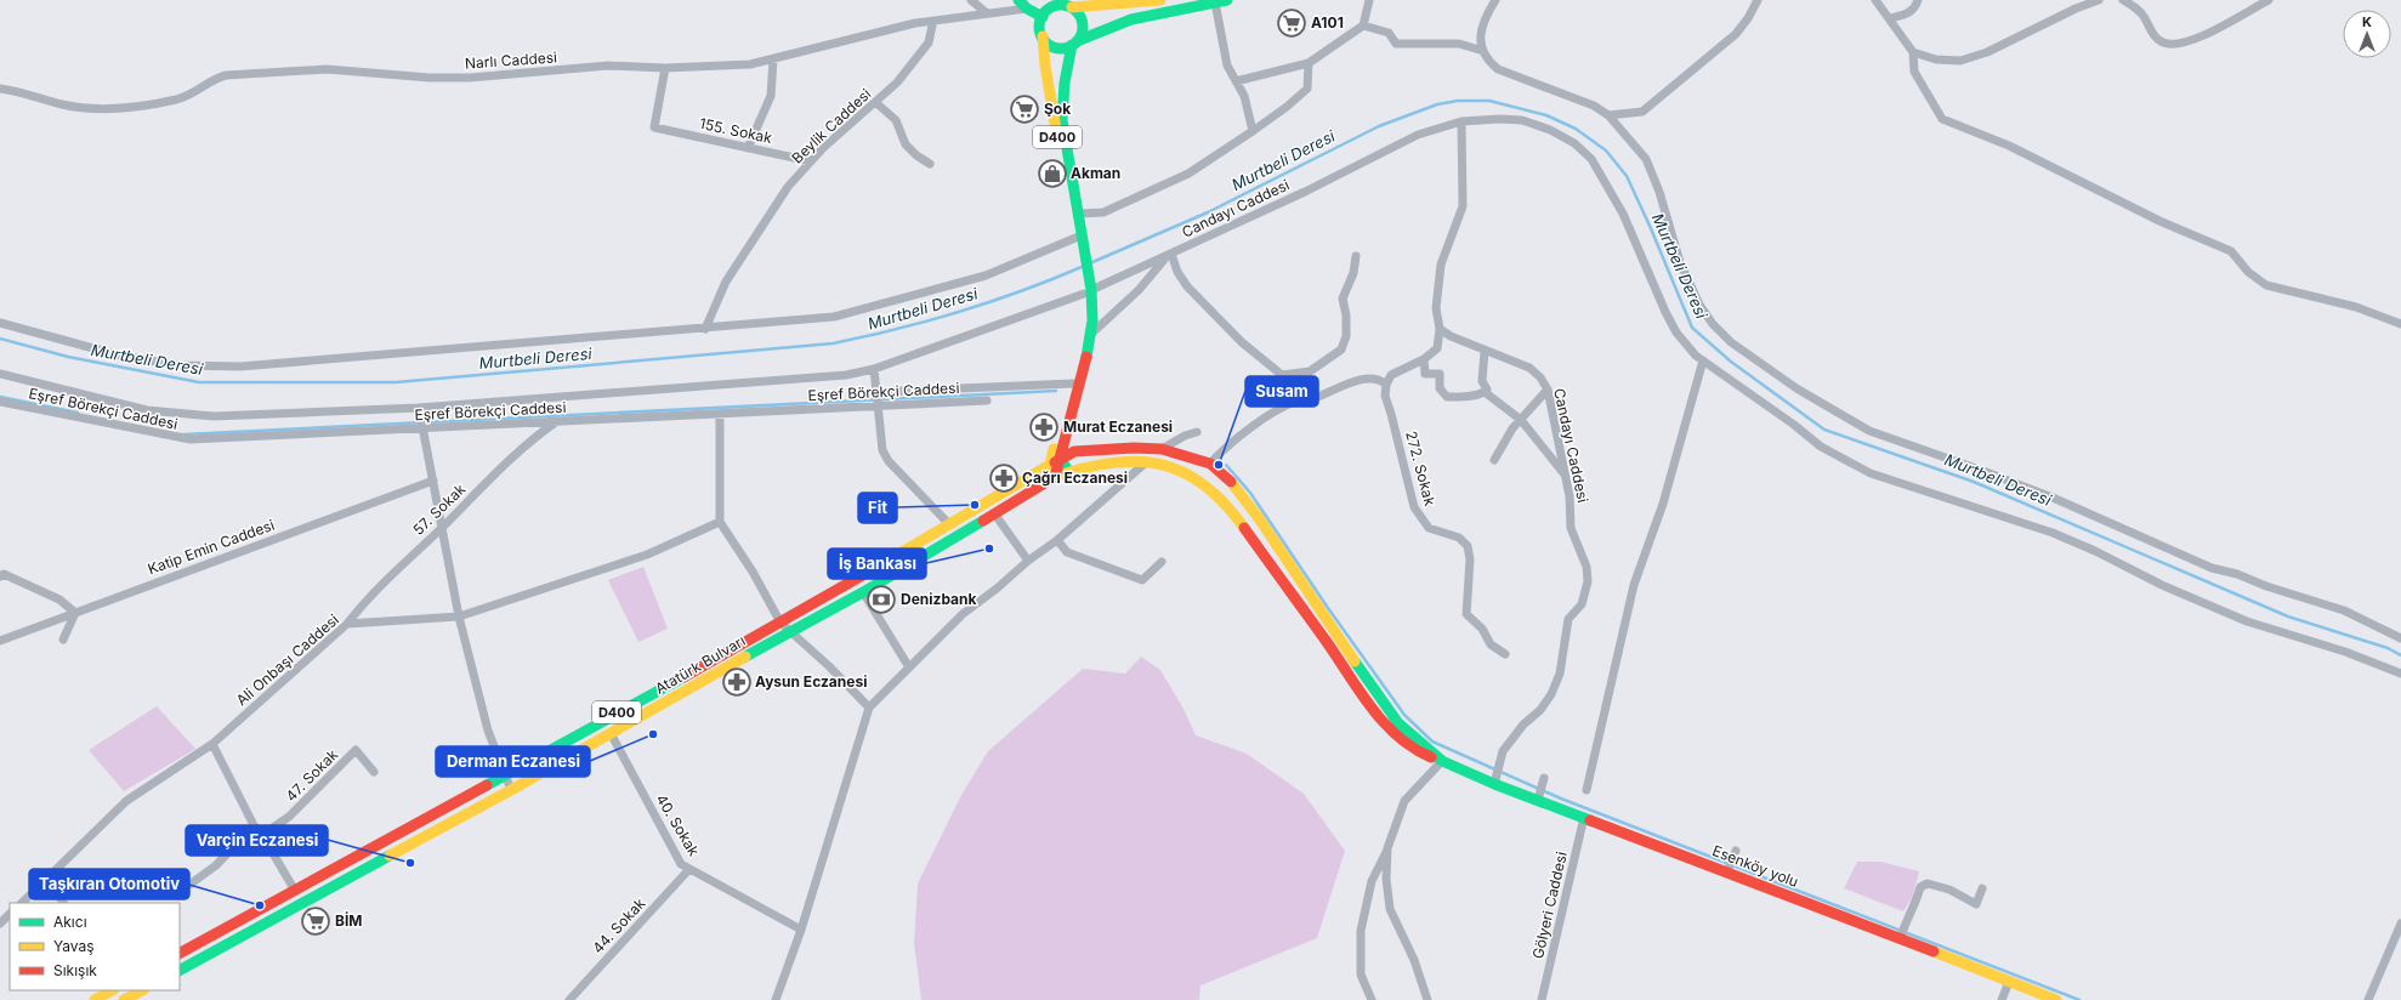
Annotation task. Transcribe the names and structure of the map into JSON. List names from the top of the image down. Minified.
{"streets":{"main road":["D400","Atatürk Bulvarı","Esenköy yolu"],"street":["Narlı Caddesi","Beylik Caddesi","155. Sokak","Candayı Caddesi","Eşref Börekçi Caddesi","272. Sokak","57. Sokak","Katip Emin Caddesi","Ali Onbaşı Caddesi","47. Sokak","40. Sokak","Gölyeri Caddesi","44. Sokak"]},"crossings":[["Narlı Caddesi","Beylik Caddesi"],["Narlı Caddesi","155. Sokak"],["Beylik Caddesi","155. Sokak"],["D400","Candayı Caddesi"],["D400","Eşref Börekçi Caddesi"],["D400","Atatürk Bulvarı"],["Candayı Caddesi","Esenköy yolu"],["Eşref Börekçi Caddesi","57. Sokak"],["57. Sokak","Ali Onbaşı Caddesi"],["Atatürk Bulvarı","40. Sokak"],["Atatürk Bulvarı","Esenköy yolu"],["40. Sokak","44. Sokak"],["Esenköy yolu","Gölyeri Caddesi"]],"water":["Murtbeli Deresi"],"places":{"supermarket":["A101","Şok","BİM"],"shop":["Akman"],"pharmacy":["Murat Eczanesi","Çağrı Eczanesi","Aysun Eczanesi"],"other":["Susam","Fit","İş Bankası","Derman Eczanesi","Varçin Eczanesi","Taşkıran Otomotiv"],"bank":["Denizbank"]},"legend":["Akıcı","Yavaş","Sıkışık"],"north":"top"}
